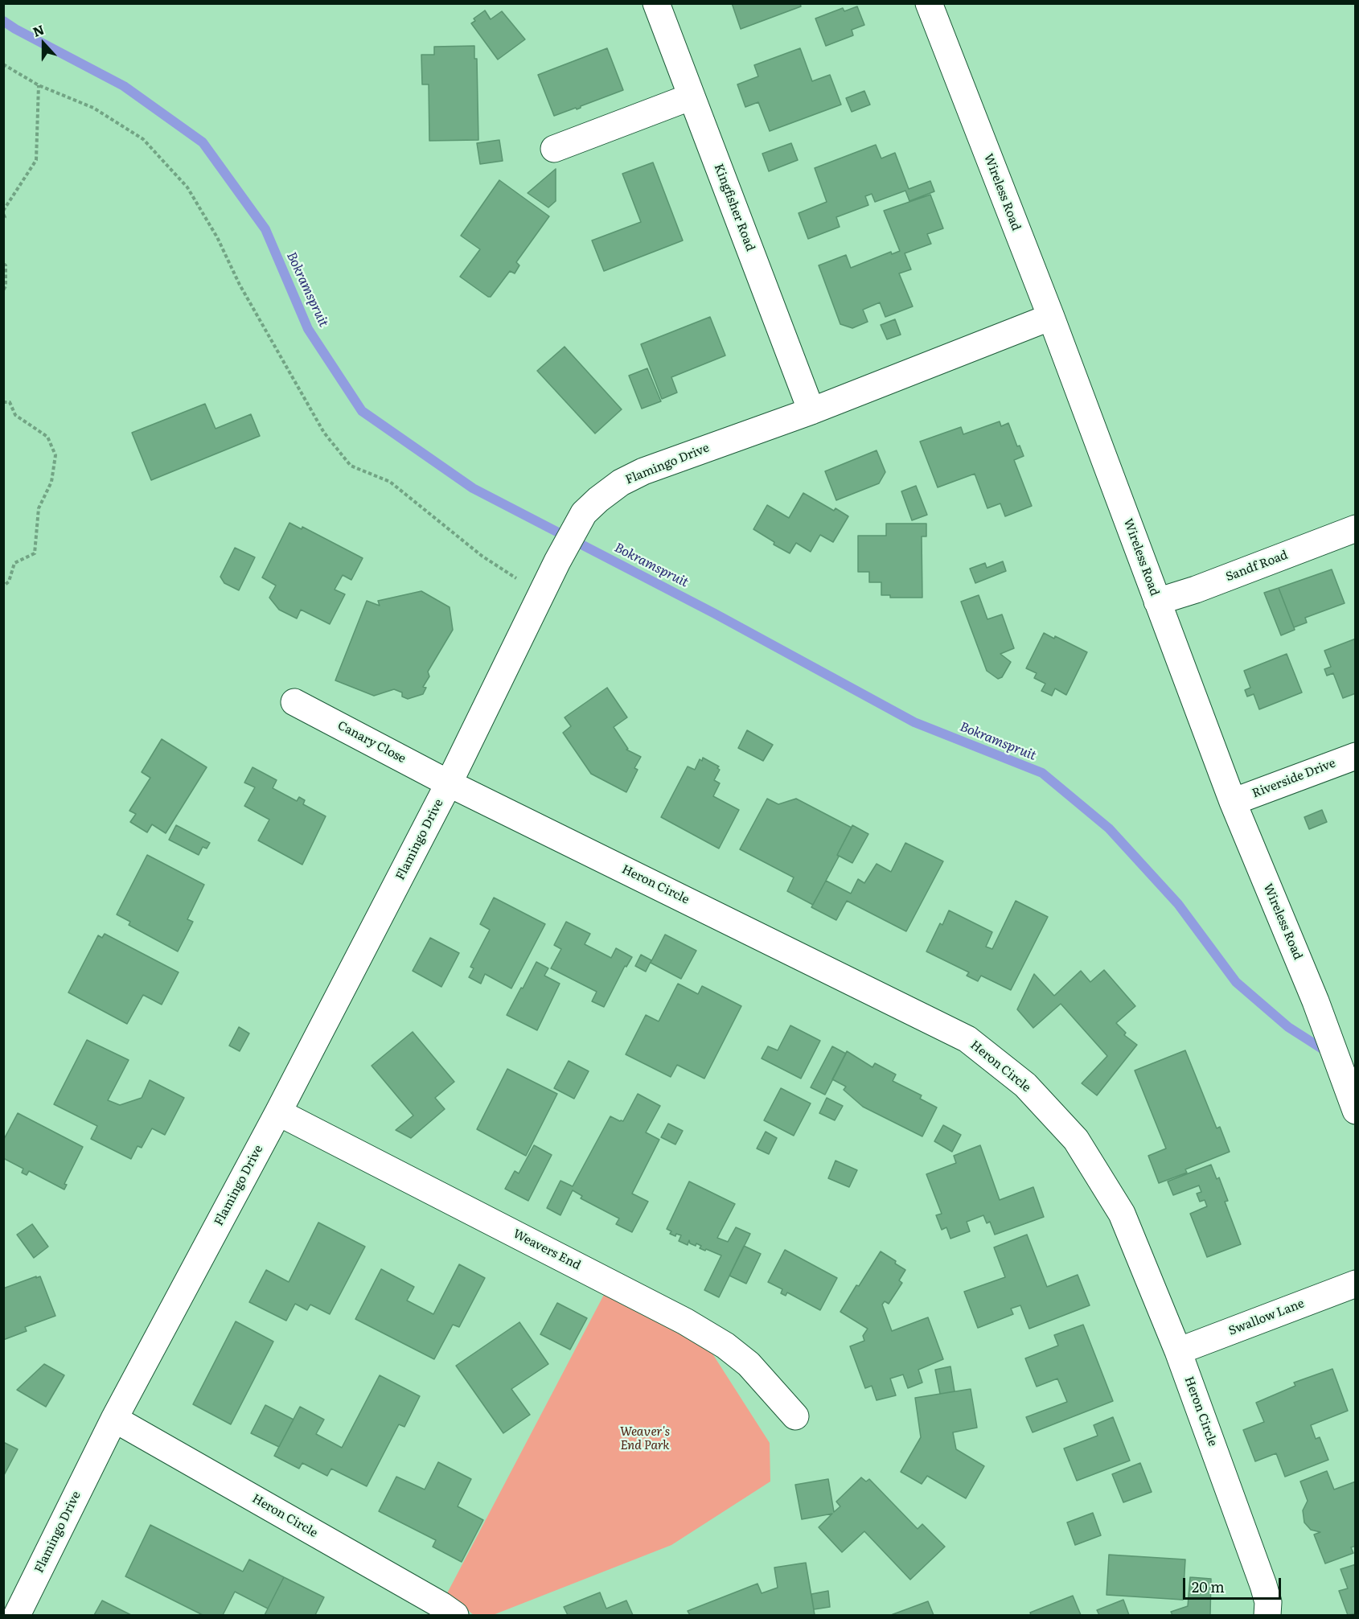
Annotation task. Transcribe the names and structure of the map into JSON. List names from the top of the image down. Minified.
{"streets":{"street":["Wireless Road","Kingfisher Road","Flamingo Drive","Sandf Road","Canary Close","Riverside Drive","Heron Circle","Weavers End","Swallow Lane"]},"crossings":[["Wireless Road","Flamingo Drive"],["Wireless Road","Sandf Road"],["Wireless Road","Riverside Drive"],["Kingfisher Road","Flamingo Drive"],["Flamingo Drive","Canary Close"],["Flamingo Drive","Heron Circle"],["Flamingo Drive","Weavers End"],["Canary Close","Heron Circle"],["Heron Circle","Swallow Lane"]],"water":["Bokramspruit"],"parks":["Weaver's End Park"],"scale_bar":"20 m","north":"top"}
